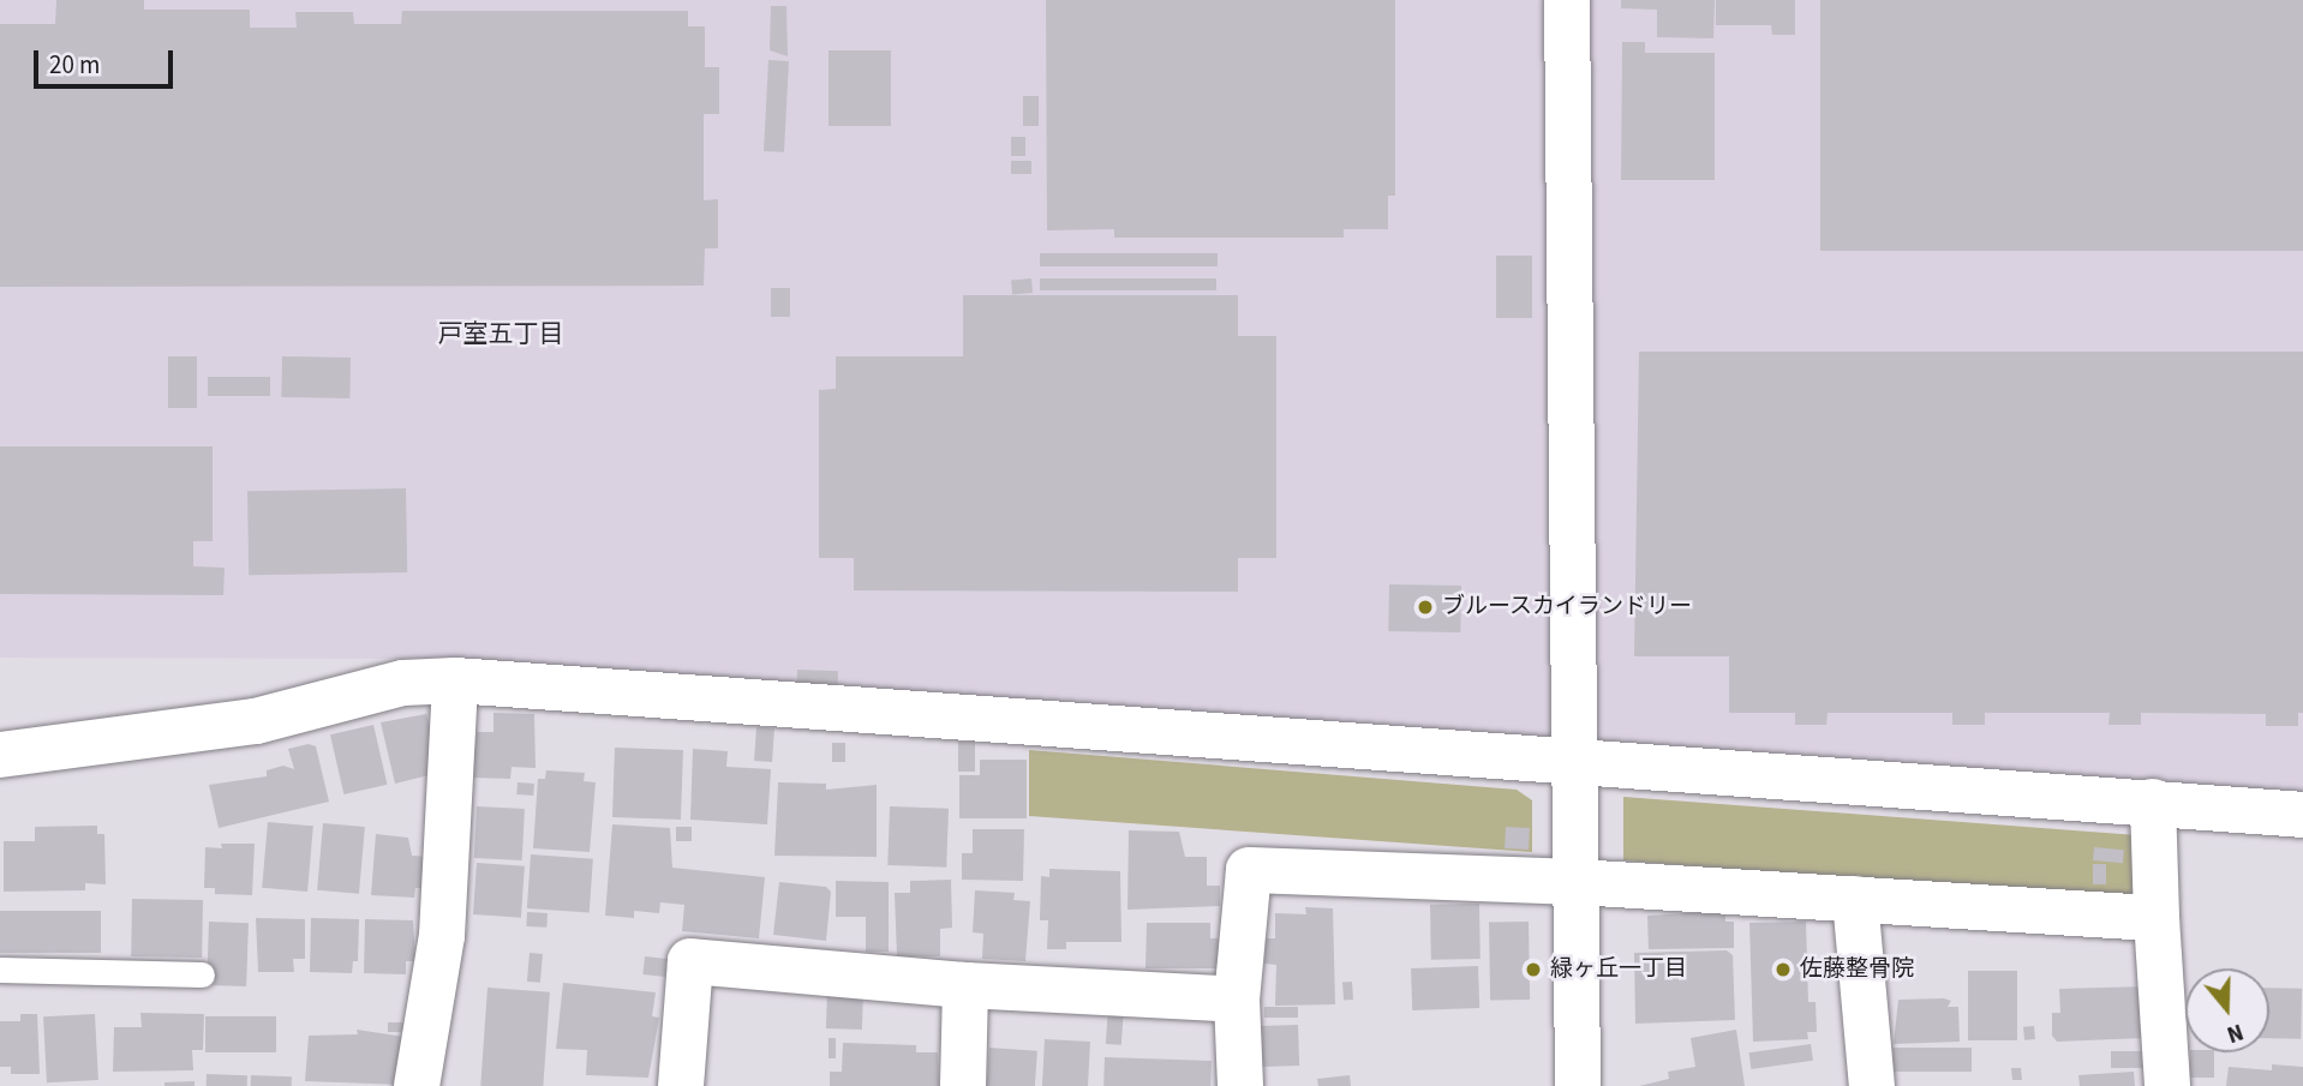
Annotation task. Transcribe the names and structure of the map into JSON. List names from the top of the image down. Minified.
{"districts":["戸室五丁目"],"places":["ブルースカイランドリー","緑ヶ丘一丁目","佐藤整骨院"],"scale_bar":"20 m","north":"bottom"}
